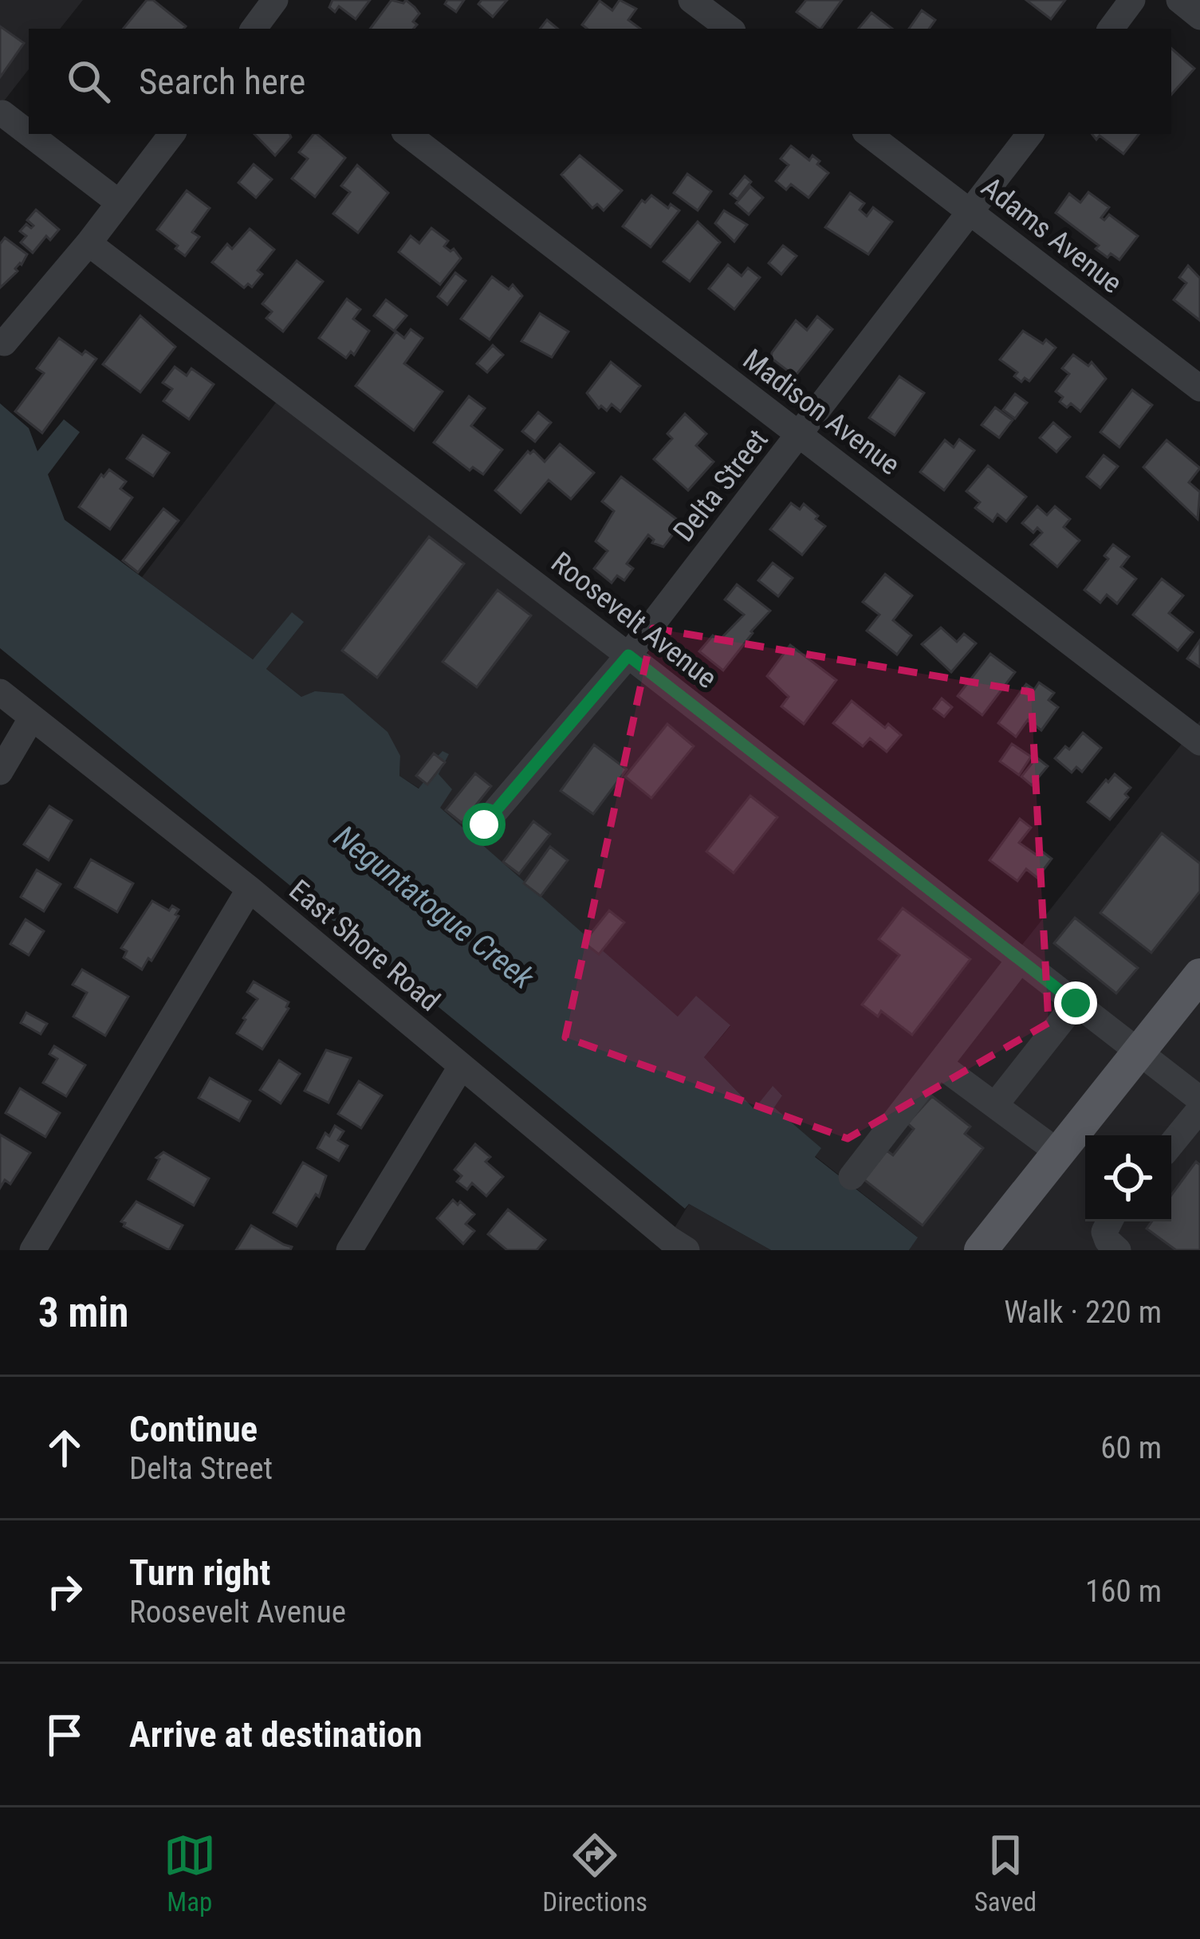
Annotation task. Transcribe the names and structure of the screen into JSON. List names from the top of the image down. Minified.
{"streets":{"street":["Adams Avenue","Madison Avenue","Delta Street","Roosevelt Avenue","East Shore Road"]},"crossings":[["Adams Avenue","Delta Street"],["Madison Avenue","Delta Street"],["Delta Street","Roosevelt Avenue"]],"water":["Neguntatogue Creek"],"page":{"search":"Search here","heading":["3 min","Walk · 220 m"],"list":[["Continue","Delta Street","60 m"],["Turn right","Roosevelt Avenue","160 m"],"Arrive at destination"],"nav":["Map","Directions","Saved"]}}
